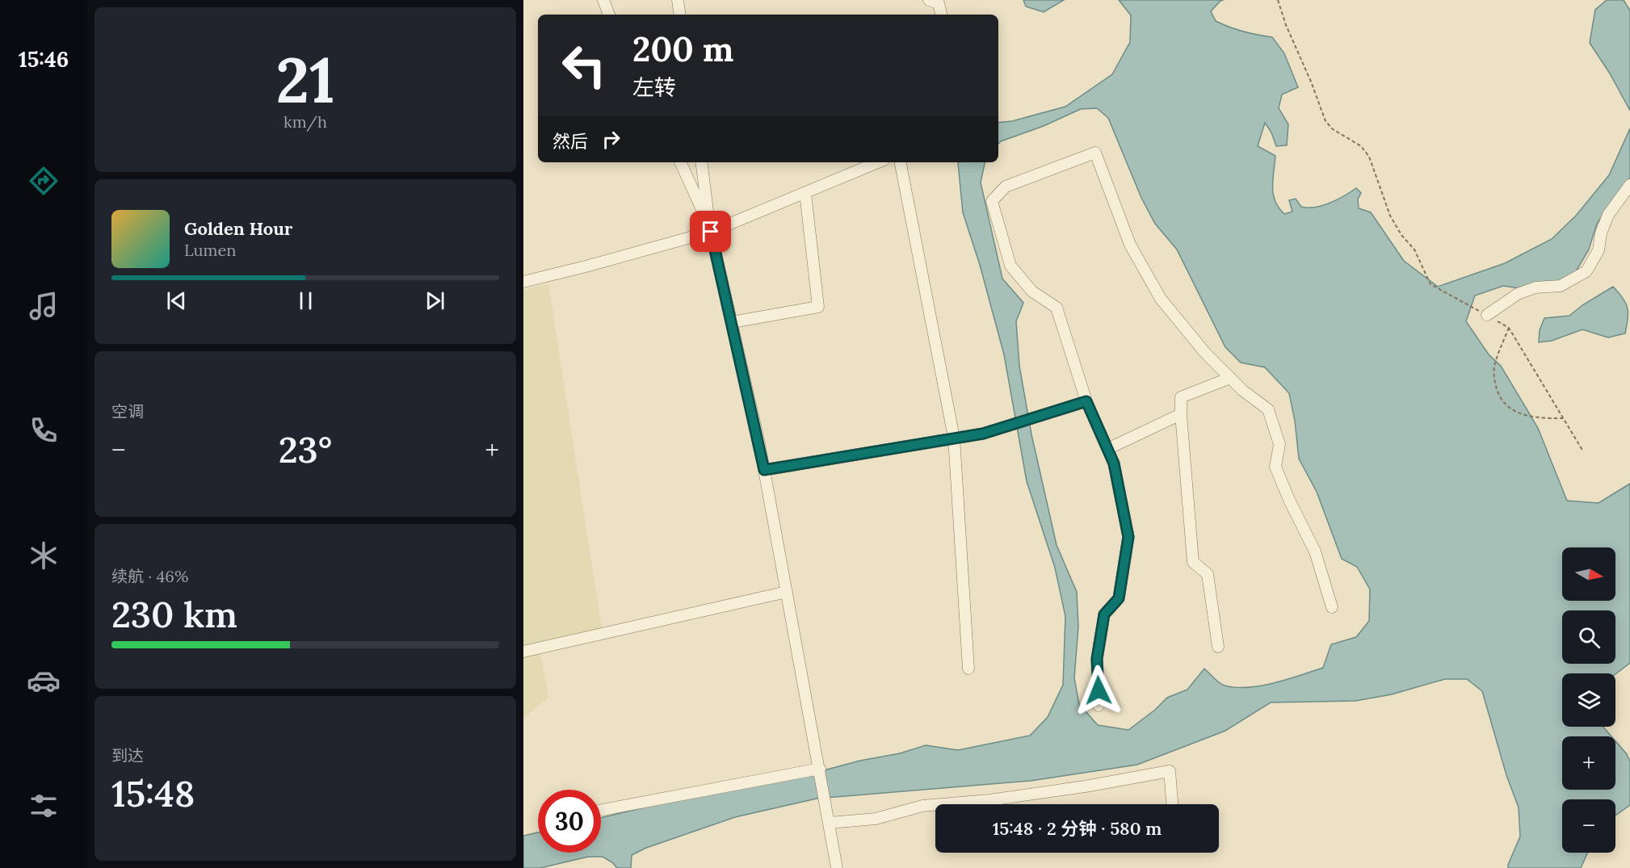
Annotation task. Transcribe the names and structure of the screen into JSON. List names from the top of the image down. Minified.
{"north":"right","page":{"tabs":"15:46","tile":[["21","km/h"],"空调",["续航 · 46%","230 km"],["到达","15:48"]],"turn":["200 m","左转"],"then":"然后","song":["Golden Hour","Lumen"],"heat":["−","23°","+"],"map_buttons":["+","−"],"limit":"30","trip":"15:48 · 2 分钟 · 580 m"}}
